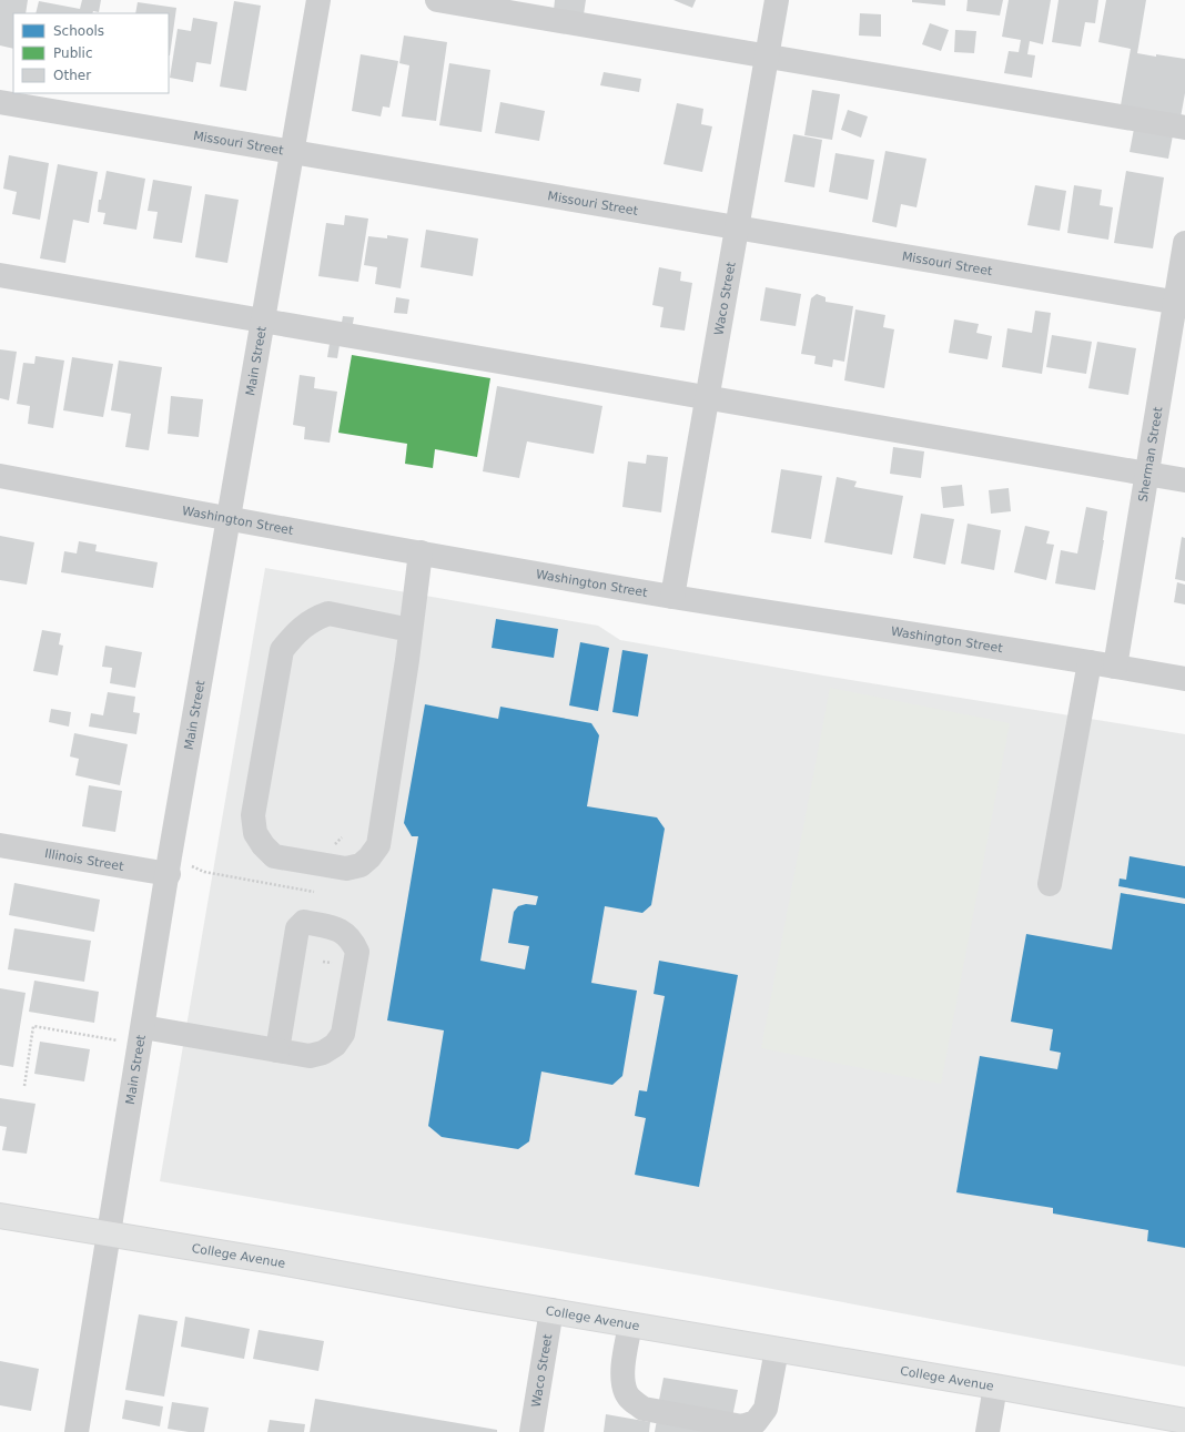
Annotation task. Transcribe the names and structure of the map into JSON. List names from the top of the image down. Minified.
{"streets":{"main road":["College Avenue"],"street":["Missouri Street","Waco Street","Main Street","Sherman Street","Washington Street","Illinois Street"]},"crossings":[["Missouri Street","Waco Street"],["Missouri Street","Main Street"],["Missouri Street","Sherman Street"],["Waco Street","Washington Street"],["Waco Street","College Avenue"],["Main Street","Washington Street"],["Main Street","Illinois Street"],["Main Street","College Avenue"],["Sherman Street","Washington Street"]],"legend":["Schools","Public","Other"]}
